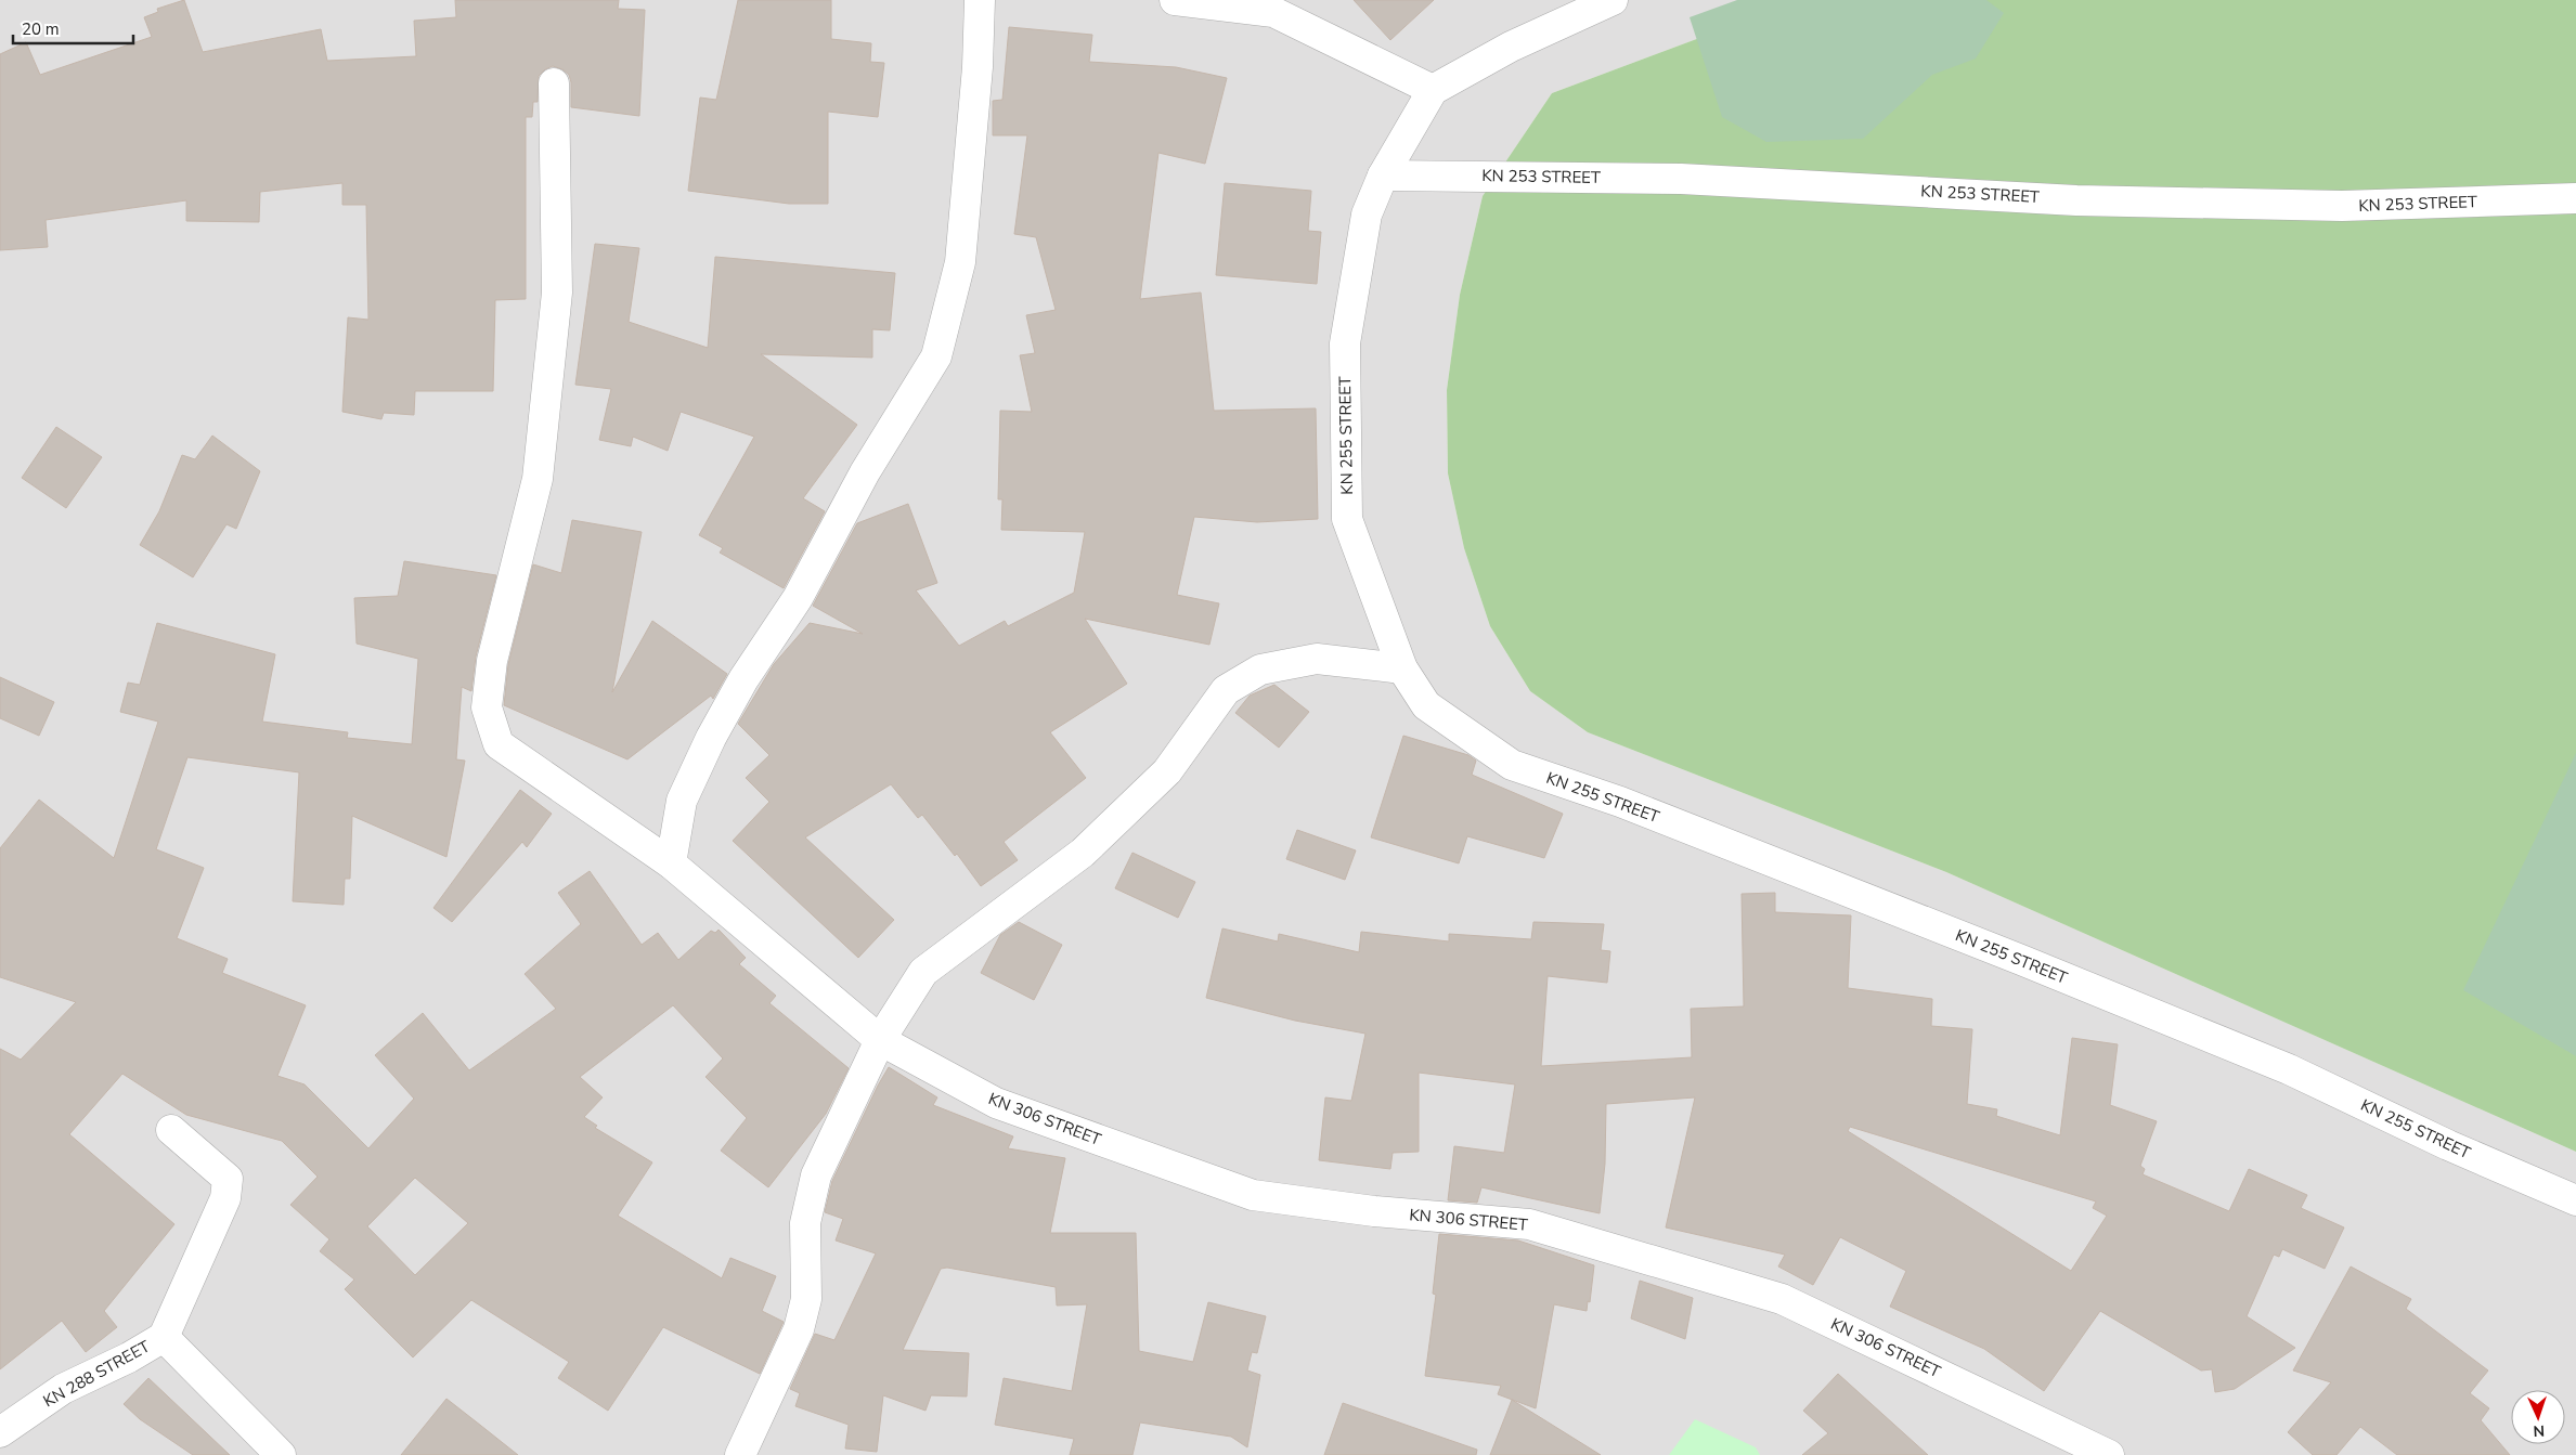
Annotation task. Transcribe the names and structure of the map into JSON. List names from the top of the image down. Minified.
{"streets":{"street":["KN 253 STREET","KN 255 STREET","KN 306 STREET","KN 288 STREET"]},"crossings":[["KN 253 STREET","KN 255 STREET"]],"scale_bar":"20 m","north":"bottom"}
